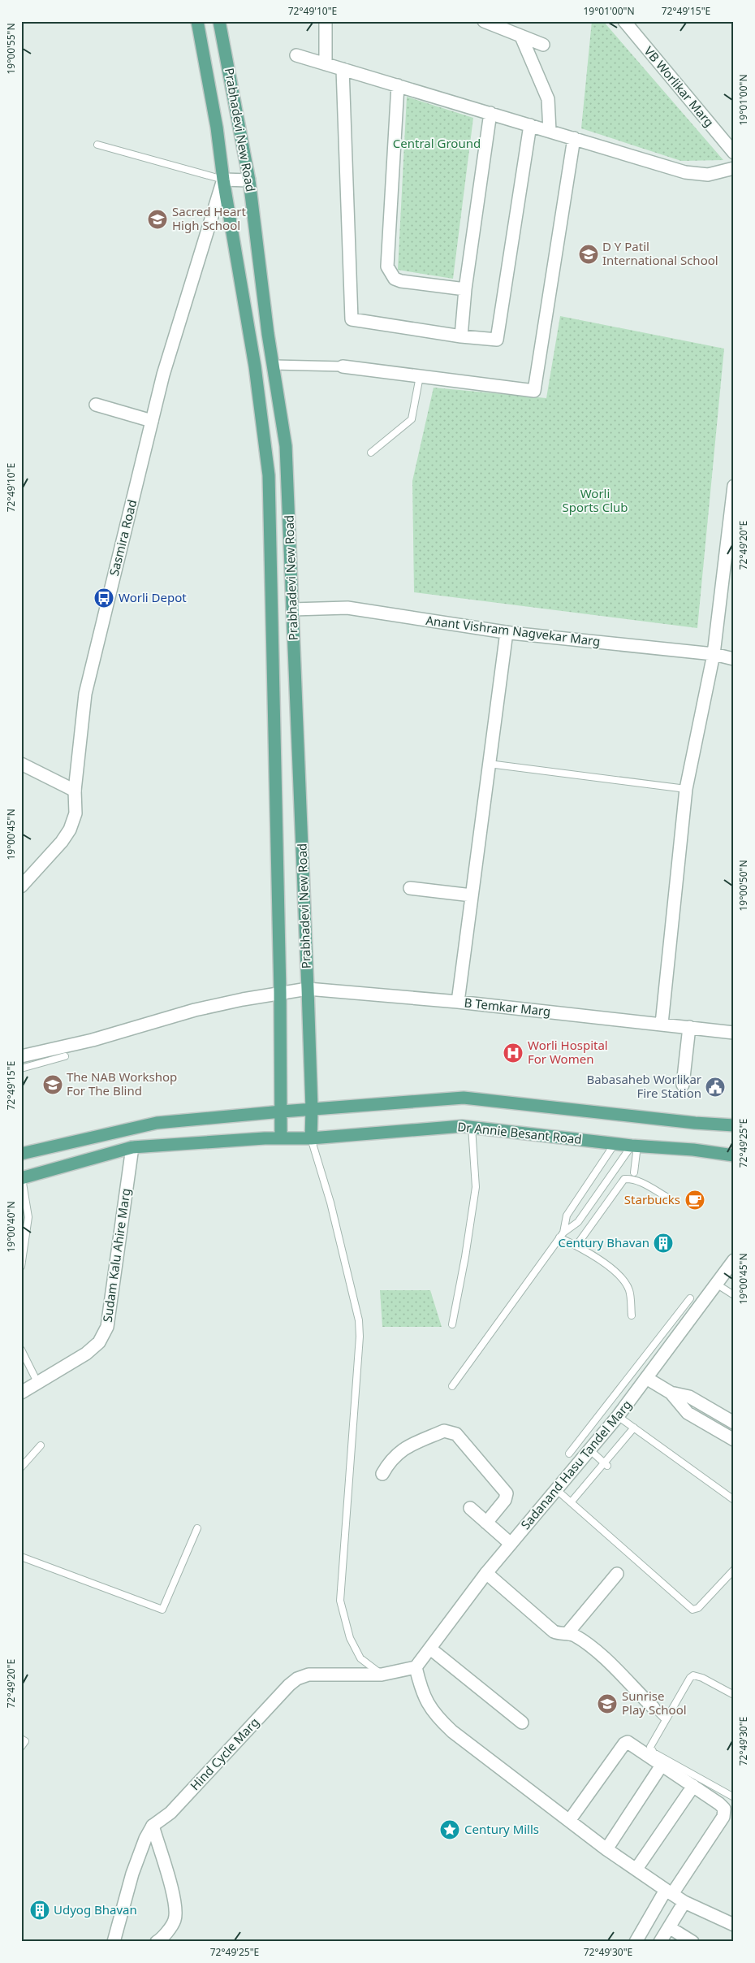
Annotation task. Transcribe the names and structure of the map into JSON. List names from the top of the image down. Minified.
{"streets":{"main road":["Prabhadevi New Road","Dr Annie Besant Road"],"street":["VB Worlikar Marg","Sasmira Road","Anant Vishram Nagvekar Marg","B Temkar Marg","Sudam Kalu Ahire Marg","Sadanand Hasu Tandel Marg","Hind Cycle Marg"]},"crossings":[["Prabhadevi New Road","Sasmira Road"],["Prabhadevi New Road","Anant Vishram Nagvekar Marg"],["Prabhadevi New Road","B Temkar Marg"],["Prabhadevi New Road","Dr Annie Besant Road"],["Dr Annie Besant Road","Sudam Kalu Ahire Marg"],["Sadanand Hasu Tandel Marg","Hind Cycle Marg"]],"parks":["Central Ground","Worli Sports Club"],"places":{"school or university":["Sacred Heart High School","D Y Patil International School","The NAB Workshop For The Blind","Sunrise Play School"],"bus stop":["Worli Depot"],"hospital":["Worli Hospital For Women"],"public building":["Babasaheb Worlikar Fire Station"],"cafe":["Starbucks"],"building":["Century Bhavan","Udyog Bhavan"],"place":["Century Mills"]},"coordinates":["72°49'10\"E","19°01'00\"N","72°49'15\"E","19°00'55\"N","72°49'20\"E","19°00'45\"N","19°00'50\"N","72°49'25\"E","19°00'40\"N","72°49'30\"E"]}
